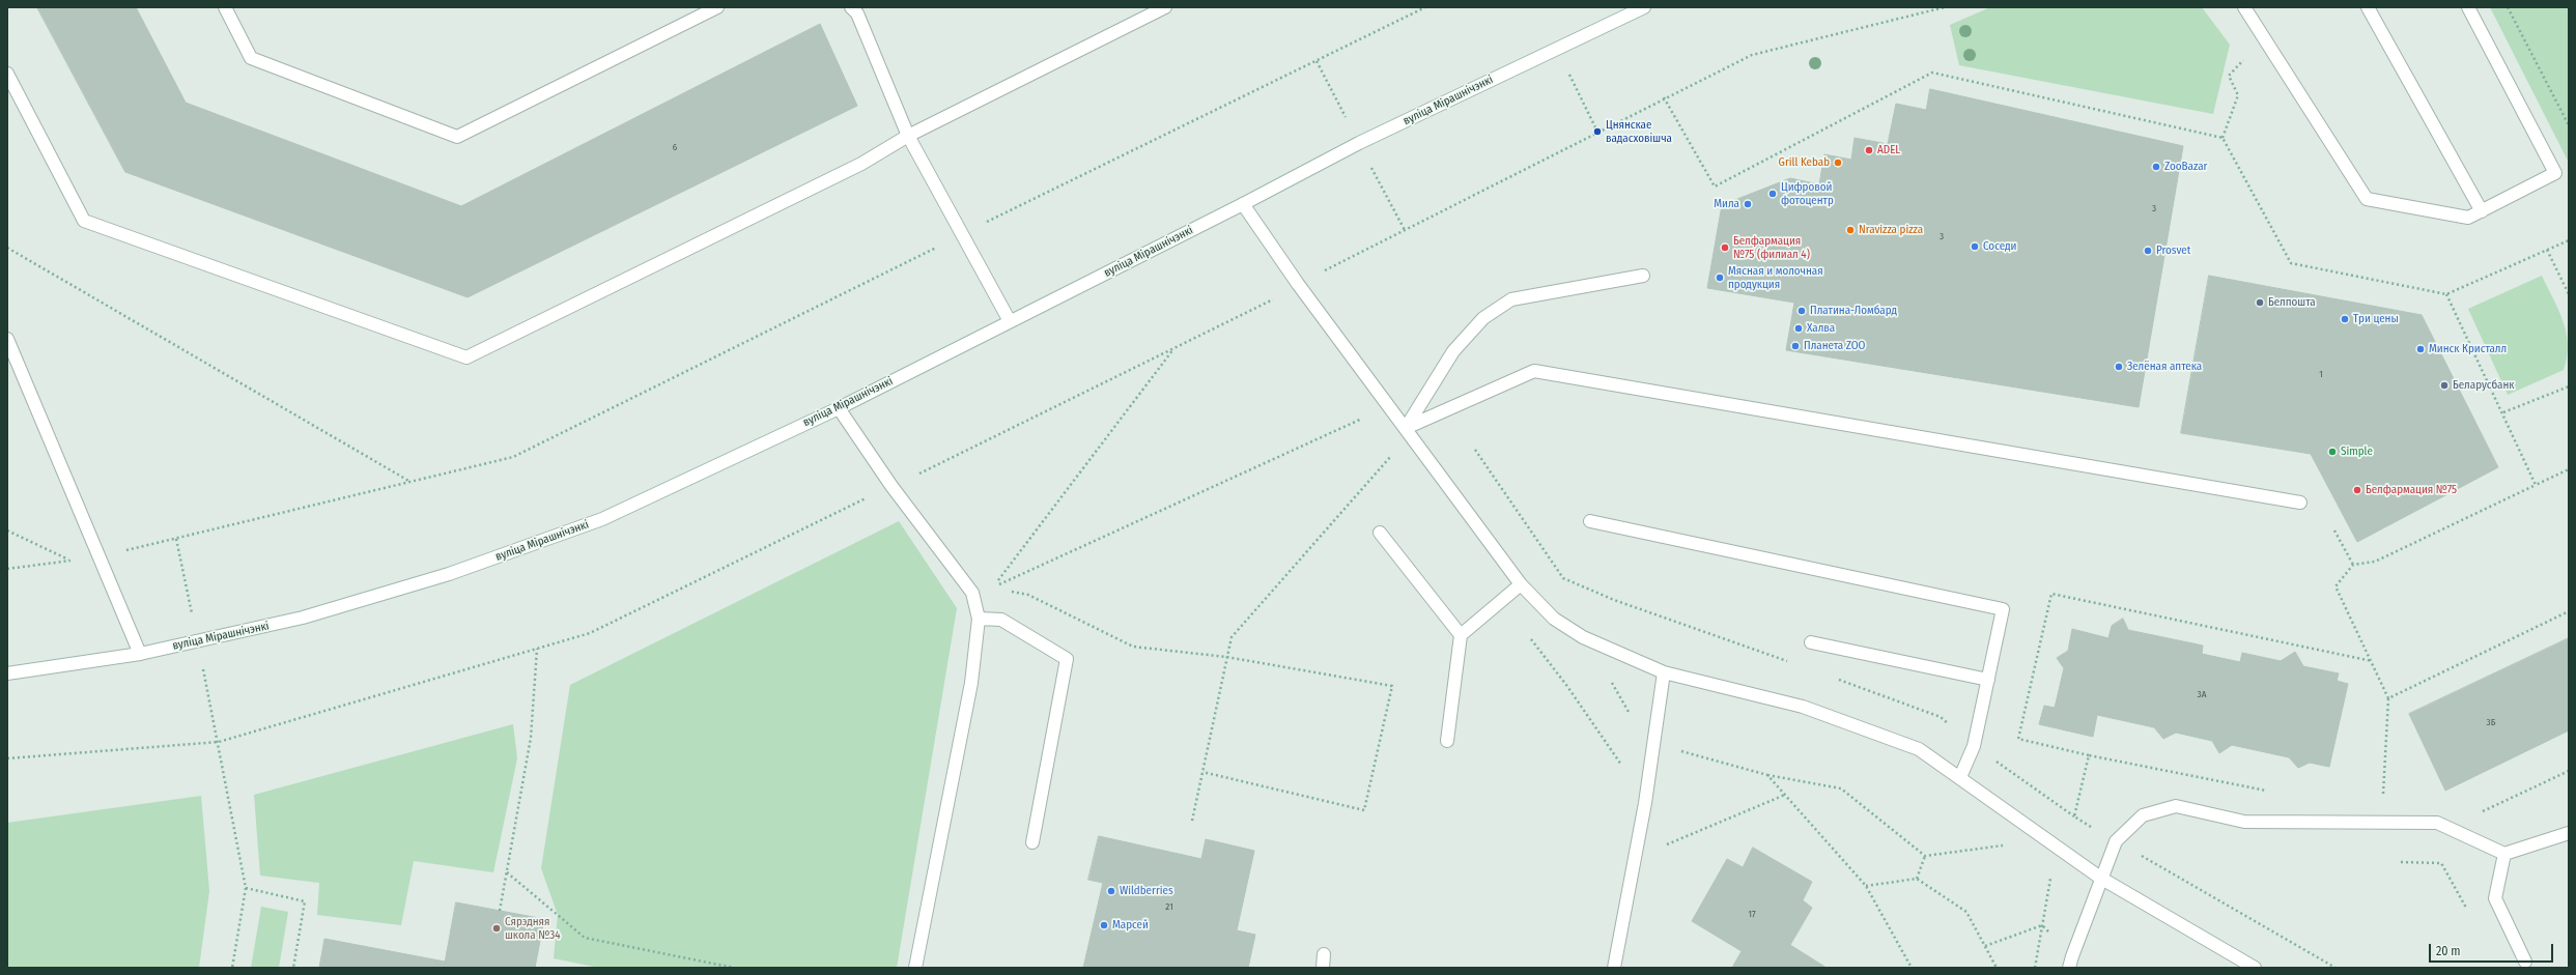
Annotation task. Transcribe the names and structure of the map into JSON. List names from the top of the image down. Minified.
{"streets":{"main road":["вуліца Мірашнічэнкі"]},"places":["Цнянскае вадасховішча","ADEL","Grill Kebab","ZooBazar","Цифровой фотоцентр","Мила","Nravizza pizza","Соседи","Белфармация №75 (филиал 4)","Prosvet","Мясная и молочная продукция","Белпошта","Платина-Ломбард","Три цены","Халва","Планета ZOO","Минск Кристалл","Зелёная аптека","Беларусбанк","Simple","Белфармация №75","Wildberries","Марсей","Сярэдняя школа №34"],"house_numbers":["6","3","3","1","3А","3Б","21","17"],"scale_bar":"20 m"}
